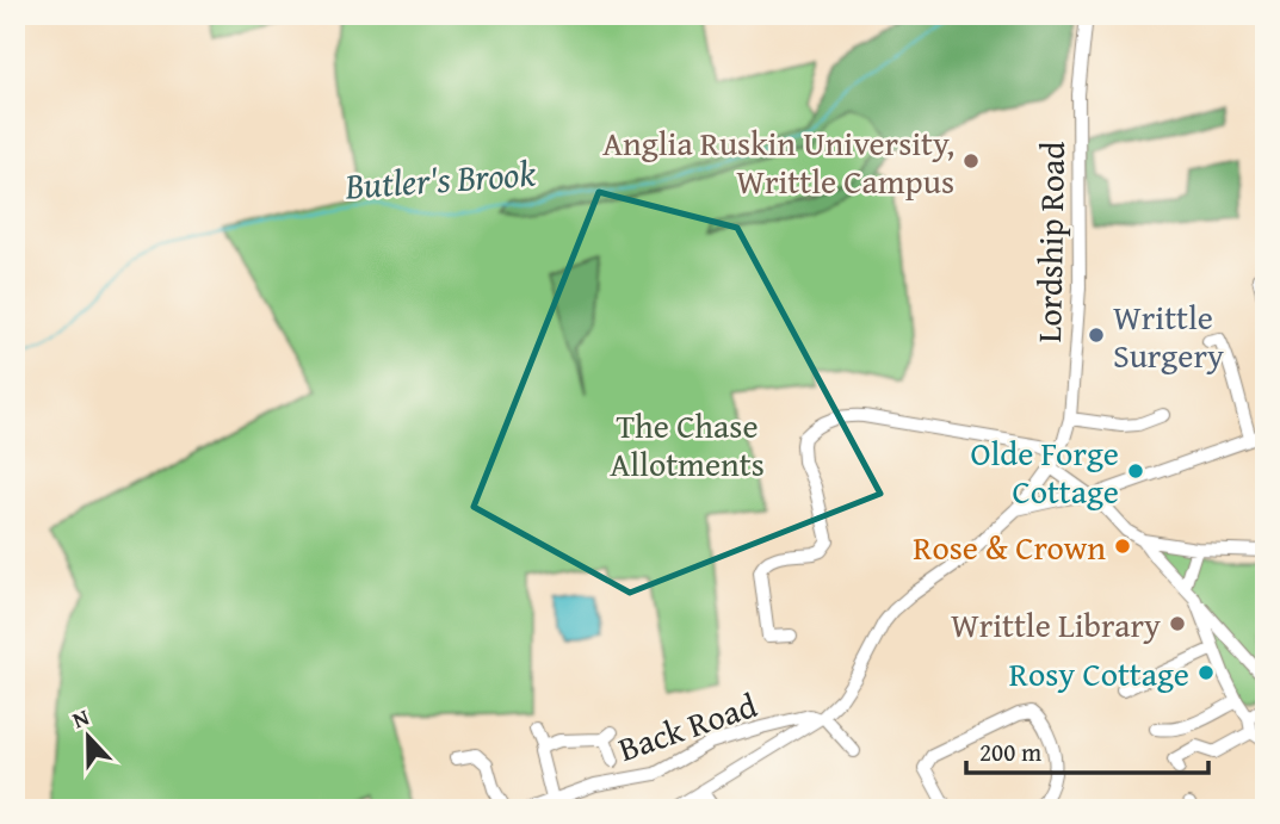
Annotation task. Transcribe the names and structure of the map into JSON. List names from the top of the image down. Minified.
{"streets":{"street":["Lordship Road","Back Road"]},"crossings":[["Lordship Road","Back Road"]],"water":["Butler's Brook"],"parks":["The Chase Allotments"],"places":["Anglia Ruskin University, Writtle Campus","Writtle Surgery","Olde Forge Cottage","Rose & Crown","Writtle Library","Rosy Cottage"],"scale_bar":"200 m","north":"top"}
